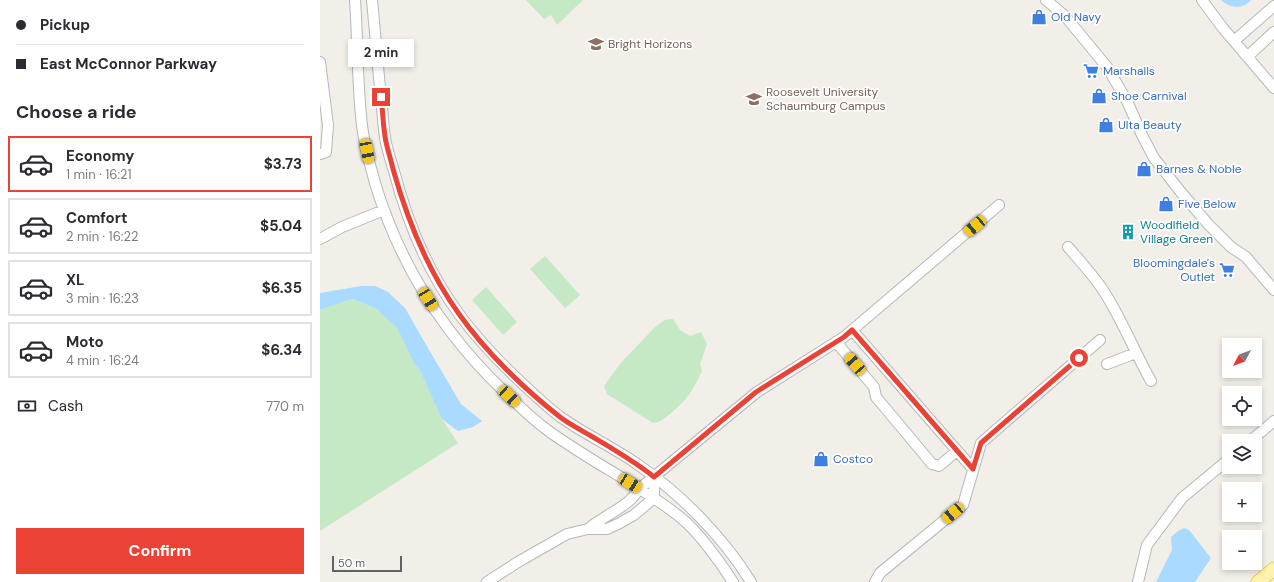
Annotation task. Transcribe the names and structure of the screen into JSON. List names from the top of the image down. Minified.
{"places":{"shop":["Old Navy","Shoe Carnival","Ulta Beauty","Barnes & Noble","Five Below","Costco"],"school or university":["Bright Horizons","Roosevelt University Schaumburg Campus"],"supermarket":["Marshalls","Bloomingdale's Outlet"],"building":["Woodlfield Village Green"]},"scale_bar":"50 m","north":"bottom left","page":{"banner":["Pickup","East McConnor Parkway"],"bubble":"2 min","heading":"Choose a ride","list":[{"name":"Economy","note":"1 min · 16:21","value":"$3.73"},{"name":"Comfort","note":"2 min · 16:22","value":"$5.04"},{"name":"XL","note":"3 min · 16:23","value":"$6.35"},{"name":"Moto","note":"4 min · 16:24","value":"$6.34"}],"map_buttons":["+","−"],"pay":["Cash","770 m"],"buttons":"Confirm","scale":"50 m"}}
